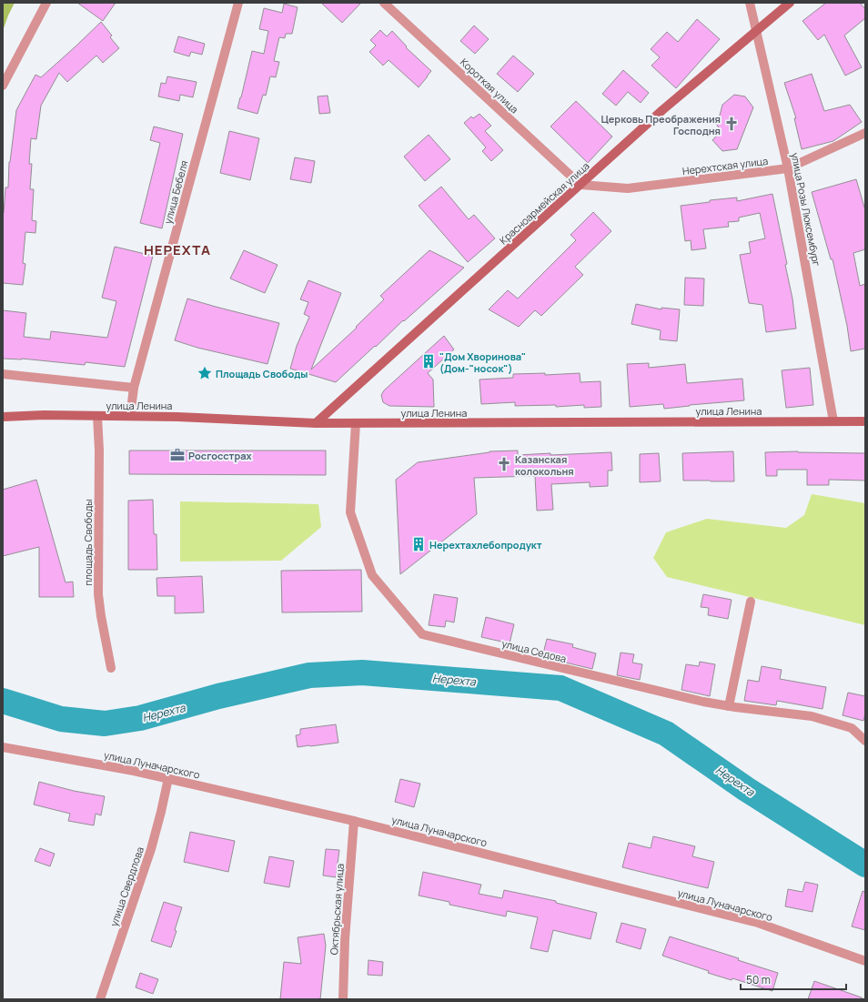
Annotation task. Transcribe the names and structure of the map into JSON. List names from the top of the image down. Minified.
{"streets":{"main road":["Красноармейская улица","улица Ленина"],"street":["Короткая улица","Нерехтская улица","улица Бебеля","улица Розы Люксембург","площадь Свободы","улица Седова","улица Луначарского","улица Свердлова","Октябрьская улица"]},"crossings":[["Короткая улица","Нерехтская улица"],["Короткая улица","Красноармейская улица"],["Нерехтская улица","Красноармейская улица"],["Нерехтская улица","улица Розы Люксембург"],["улица Бебеля","улица Ленина"],["Красноармейская улица","улица Розы Люксембург"],["Красноармейская улица","улица Ленина"],["улица Розы Люксембург","улица Ленина"],["улица Ленина","площадь Свободы"],["улица Ленина","улица Седова"],["улица Луначарского","улица Свердлова"],["улица Луначарского","Октябрьская улица"]],"districts":["НЕРЕХТА"],"water":["Нерехта"],"places":{"church":["Церковь Преображения Господня","Казанская колокольня"],"building":["\"Дом Хворинова\" (Дом-\"носок\")","Нерехтахлебопродукт"],"place":["Площадь Свободы"],"office":["Росгосстрах"]},"scale_bar":"50 m"}
